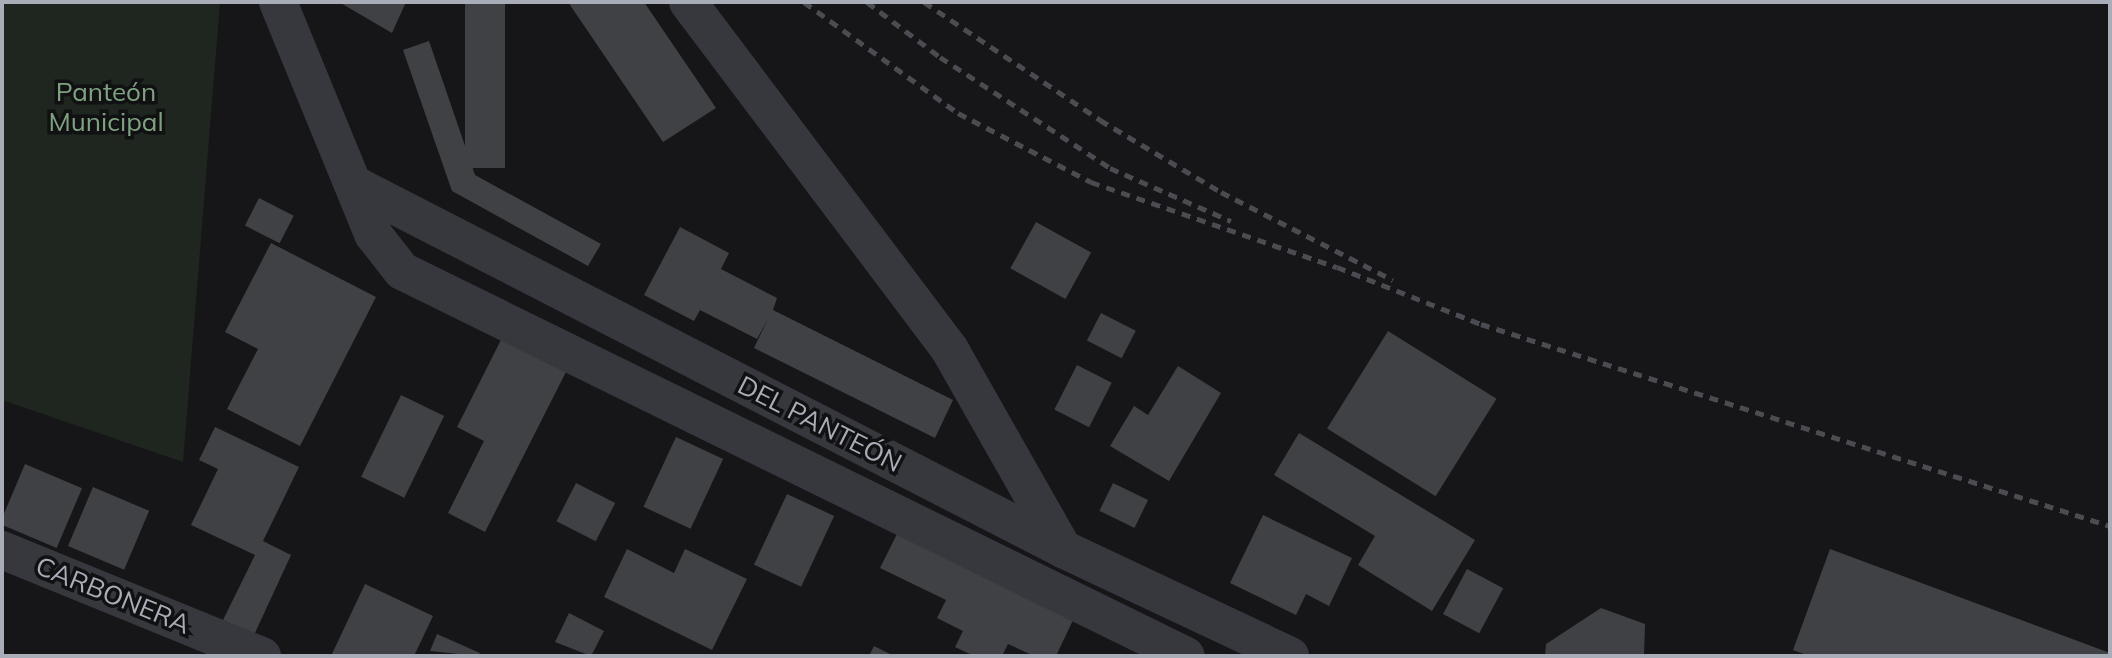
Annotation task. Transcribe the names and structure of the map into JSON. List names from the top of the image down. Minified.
{"streets":{"street":["DEL PANTEÓN","CARBONERA"]},"parks":["Panteón Municipal"]}
